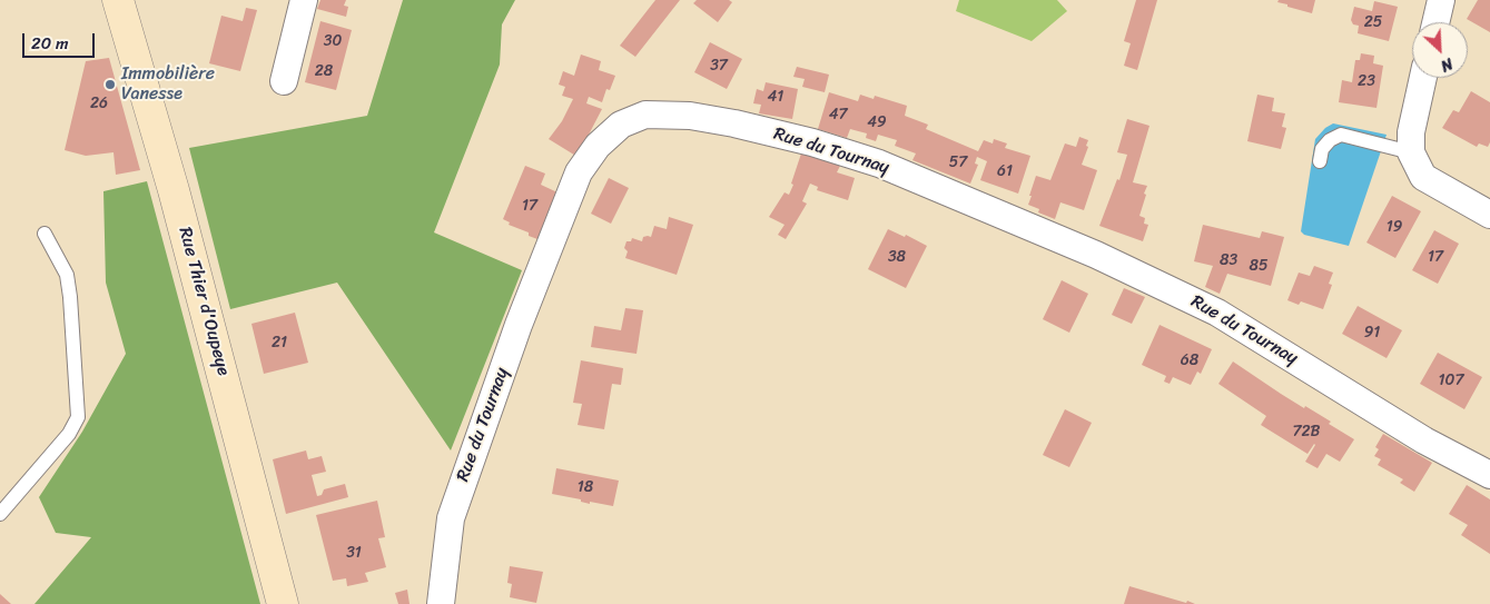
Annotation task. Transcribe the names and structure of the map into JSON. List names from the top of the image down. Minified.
{"streets":{"main road":["Rue Thier d'Oupeye"],"street":["Rue du Tournay"]},"places":["Immobilière Vanesse"],"house_numbers":["25","30","37","28","23","41","26","47","49","57","61","17","19","38","17","83","85","91","21","68","107","72B","18","31"],"scale_bar":"20 m","north":"bottom right"}
